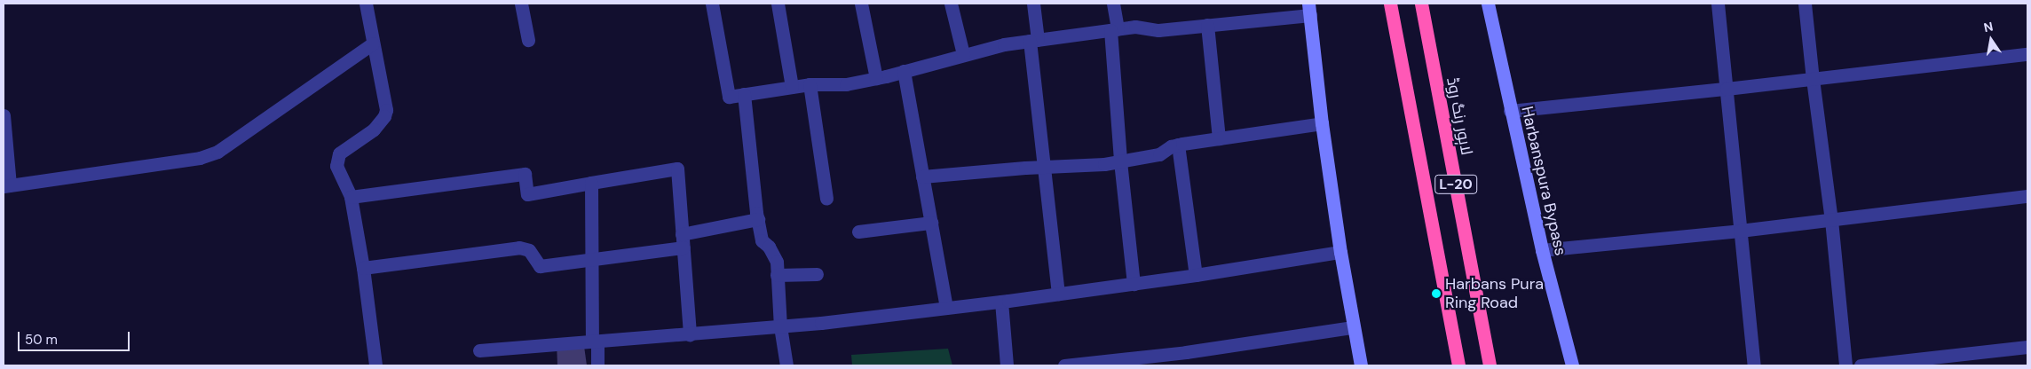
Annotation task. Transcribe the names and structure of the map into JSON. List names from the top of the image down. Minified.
{"streets":{"highway":["لاہور رنگ روڈ","L-20"],"street":["Harbanspura Bypass"]},"places":["Harbans Pura Ring Road"],"scale_bar":"50 m","north":"top"}
